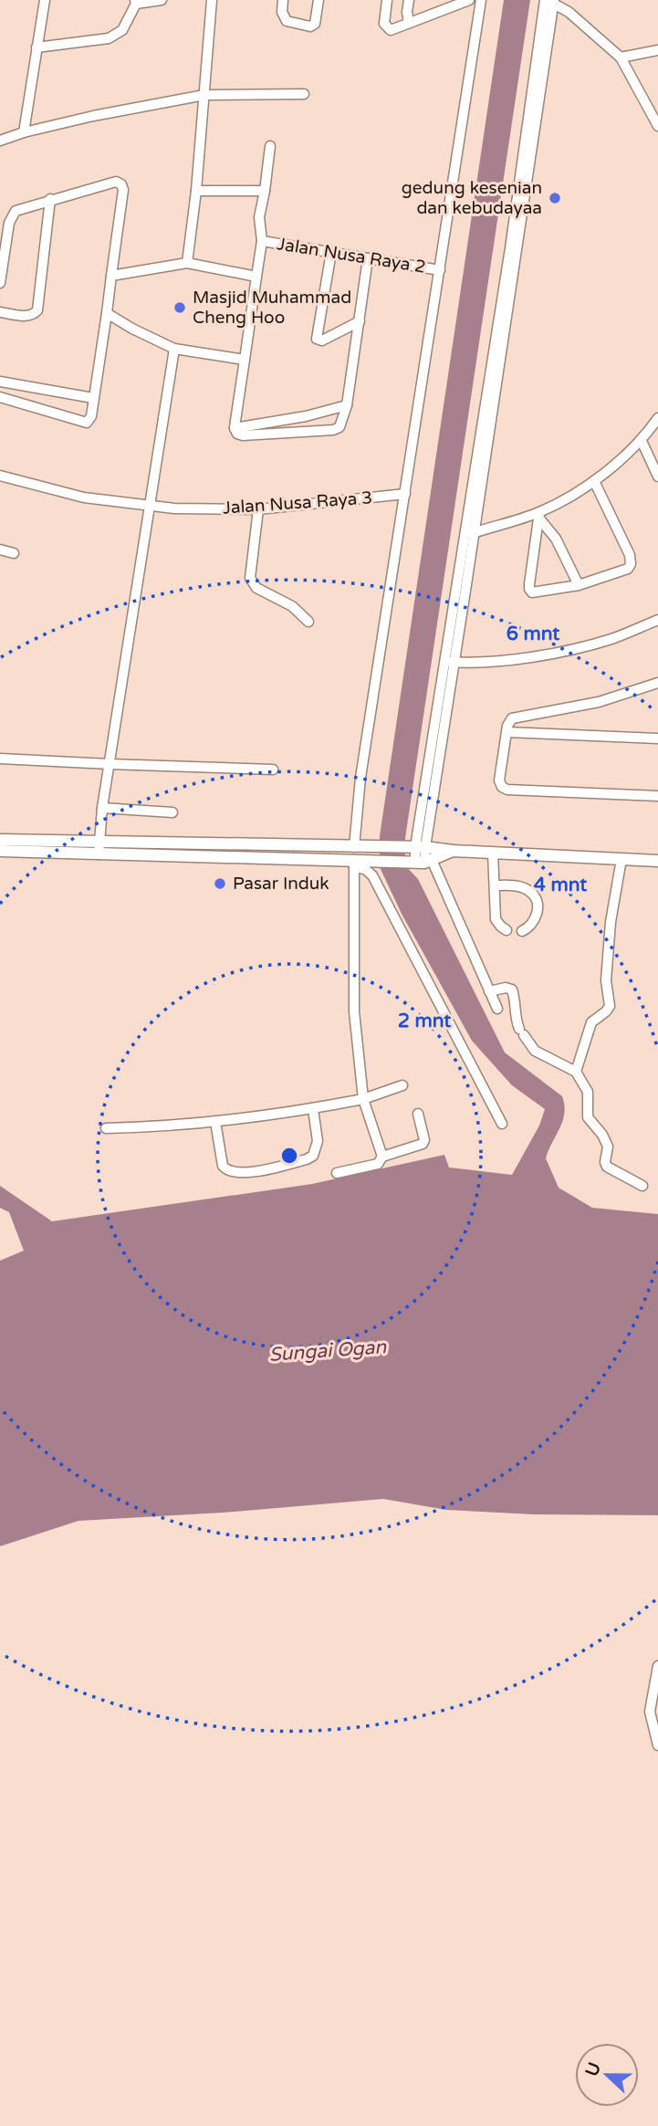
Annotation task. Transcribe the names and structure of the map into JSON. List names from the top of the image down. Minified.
{"streets":{"street":["Jalan Nusa Raya 2","Jalan Nusa Raya 3"]},"water":["Sungai Ogan"],"places":["gedung kesenian dan kebudayaa","Masjid Muhammad Cheng Hoo","Pasar Induk"],"north":"left","rings":["6 mnt","4 mnt","2 mnt"]}
